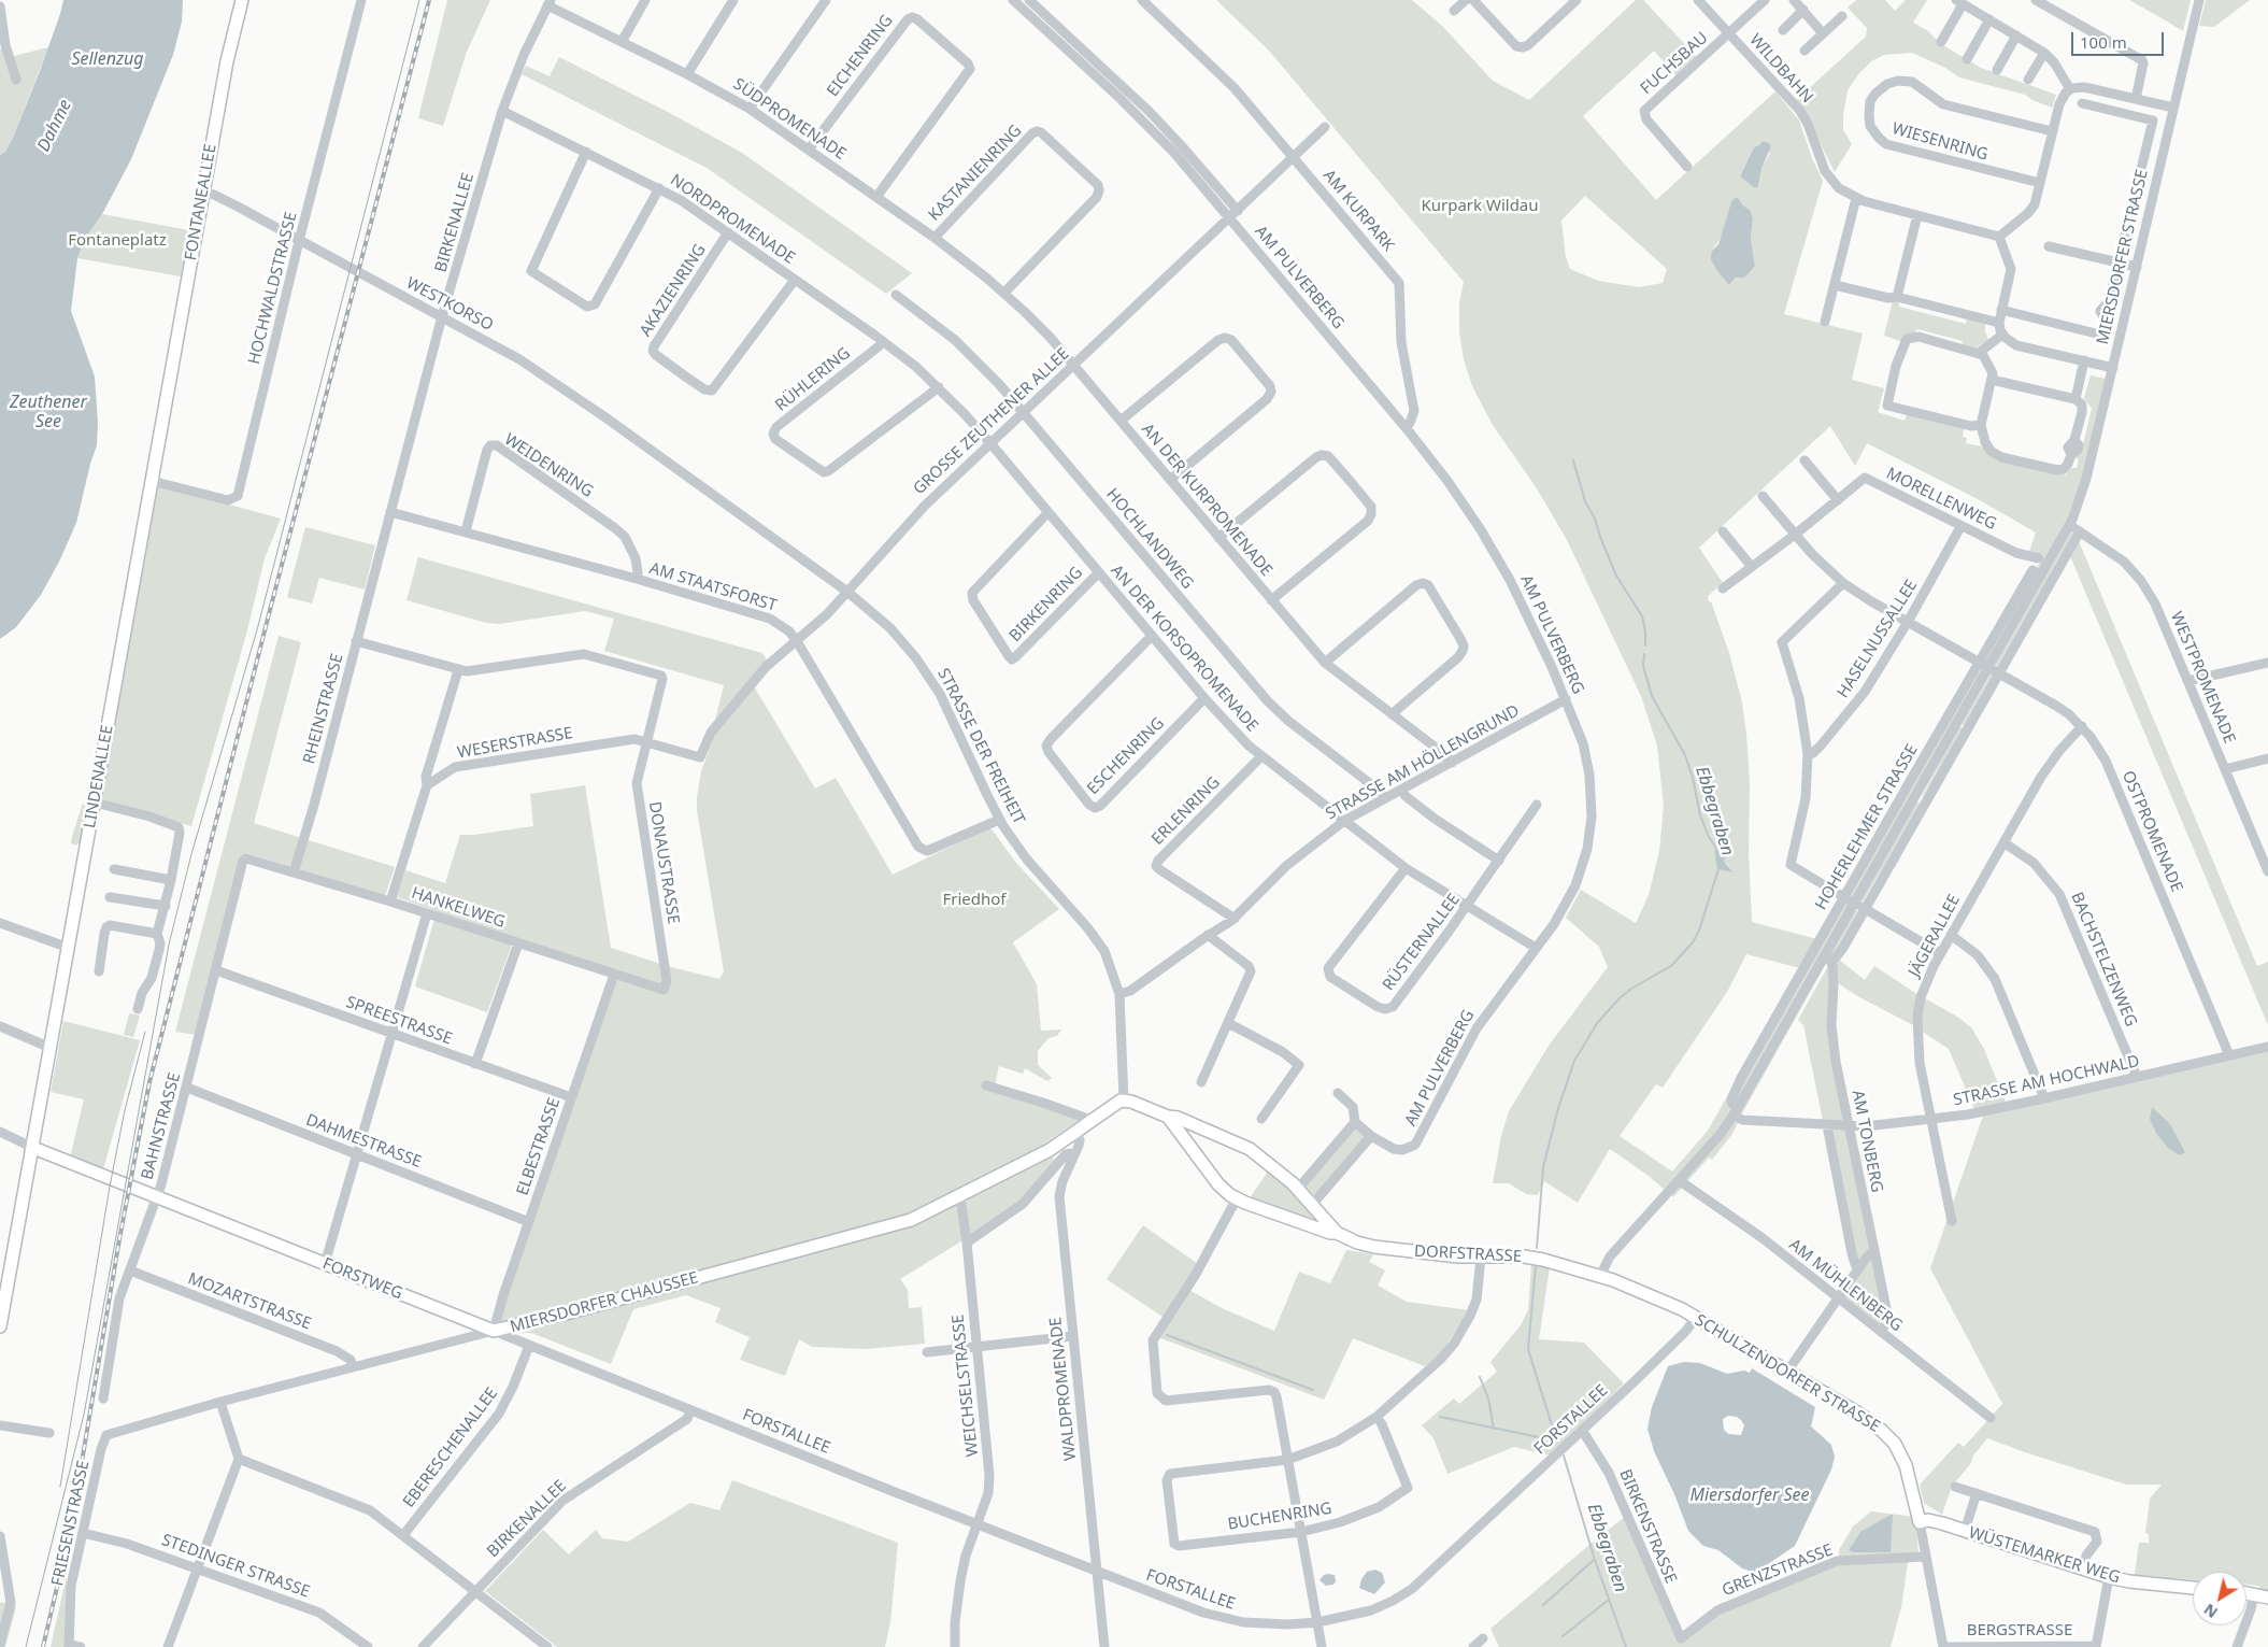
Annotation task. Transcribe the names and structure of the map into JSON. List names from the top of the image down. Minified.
{"streets":{"main road":["FONTANEALLEE","LINDENALLEE","DORFSTRASSE","FORSTWEG","MIERSDORFER CHAUSSEE","SCHULZENDORFER STRASSE","WÜSTEMARKER WEG"],"street":["EICHENRING","FUCHSBAU","WILDBAHN","SÜDPROMENADE","WIESENRING","KASTANIENRING","AM KURPARK","NORDPROMENADE","BIRKENALLEE","MIERSDORFER STRASSE","AM PULVERBERG","HOCHWALDSTRASSE","AKAZIENRING","WESTKORSO","RÜHLERING","GROSSE ZEUTHENER ALLEE","WEIDENRING","MORELLENWEG","AN DER KURPROMENADE","HOCHLANDWEG","AM STAATSFORST","BIRKENRING","HASELNUSSALLEE","AN DER KORSOPROMENADE","WESTPROMENADE","RHEINSTRASSE","WESERSTRASSE","STRASSE DER FREIHEIT","ESCHENRING","STRASSE AM HÖLLENGRUND","ERLENRING","HOHERLEHMER STRASSE","OSTPROMENADE","DONAUSTRASSE","HANKELWEG","JÄGERALLEE","RÜSTERNALLEE","BACHSTELZENWEG","SPREESTRASSE","STRASSE AM HOCHWALD","BAHNSTRASSE","DAHMESTRASSE","AM TONBERG","ELBESTRASSE","AM MÜHLENBERG","MOZARTSTRASSE","WEICHSELSTRASSE","WALDPROMENADE","FORSTALLEE","EBERESCHENALLEE","BUCHENRING","FRIESENSTRASSE","BIRKENSTRASSE","STEDINGER STRASSE","GRENZSTRASSE","BERGSTRASSE"]},"crossings":[["EICHENRING","SÜDPROMENADE"],["FUCHSBAU","WILDBAHN"],["SÜDPROMENADE","KASTANIENRING"],["SÜDPROMENADE","BIRKENALLEE"],["SÜDPROMENADE","AN DER KURPROMENADE"],["KASTANIENRING","AN DER KURPROMENADE"],["FONTANEALLEE","WESTKORSO"],["FONTANEALLEE","LINDENALLEE"],["AM KURPARK","AM PULVERBERG"],["AM KURPARK","GROSSE ZEUTHENER ALLEE"],["NORDPROMENADE","BIRKENALLEE"],["NORDPROMENADE","AKAZIENRING"],["NORDPROMENADE","AN DER KORSOPROMENADE"],["BIRKENALLEE","WESTKORSO"],["BIRKENALLEE","AM STAATSFORST"],["BIRKENALLEE","RHEINSTRASSE"],["BIRKENALLEE","FORSTWEG"],["BIRKENALLEE","FORSTALLEE"],["MIERSDORFER STRASSE","WESTPROMENADE"],["MIERSDORFER STRASSE","HOHERLEHMER STRASSE"],["AM PULVERBERG","GROSSE ZEUTHENER ALLEE"],["AM PULVERBERG","AN DER KORSOPROMENADE"],["AM PULVERBERG","STRASSE AM HÖLLENGRUND"],["HOCHWALDSTRASSE","WESTKORSO"],["HOCHWALDSTRASSE","LINDENALLEE"],["WESTKORSO","STRASSE DER FREIHEIT"],["RÜHLERING","AN DER KORSOPROMENADE"],["GROSSE ZEUTHENER ALLEE","AN DER KURPROMENADE"],["GROSSE ZEUTHENER ALLEE","HOCHLANDWEG"],["GROSSE ZEUTHENER ALLEE","AM STAATSFORST"],["GROSSE ZEUTHENER ALLEE","AN DER KORSOPROMENADE"],["GROSSE ZEUTHENER ALLEE","WESERSTRASSE"],["GROSSE ZEUTHENER ALLEE","STRASSE DER FREIHEIT"],["WEIDENRING","AM STAATSFORST"],["MORELLENWEG","HASELNUSSALLEE"],["MORELLENWEG","OSTPROMENADE"],["AN DER KURPROMENADE","STRASSE AM HÖLLENGRUND"],["HOCHLANDWEG","STRASSE AM HÖLLENGRUND"],["AM STAATSFORST","STRASSE DER FREIHEIT"],["BIRKENRING","AN DER KORSOPROMENADE"],["HASELNUSSALLEE","OSTPROMENADE"],["AN DER KORSOPROMENADE","ESCHENRING"],["AN DER KORSOPROMENADE","STRASSE AM HÖLLENGRUND"],["AN DER KORSOPROMENADE","ERLENRING"],["AN DER KORSOPROMENADE","RÜSTERNALLEE"],["WESTPROMENADE","HOHERLEHMER STRASSE"],["RHEINSTRASSE","HANKELWEG"],["WESERSTRASSE","DONAUSTRASSE"],["STRASSE DER FREIHEIT","STRASSE AM HÖLLENGRUND"],["STRASSE DER FREIHEIT","DORFSTRASSE"],["STRASSE AM HÖLLENGRUND","ERLENRING"],["LINDENALLEE","FORSTWEG"],["HOHERLEHMER STRASSE","OSTPROMENADE"],["HOHERLEHMER STRASSE","STRASSE AM HOCHWALD"],["HOHERLEHMER STRASSE","AM TONBERG"],["HOHERLEHMER STRASSE","DORFSTRASSE"],["HOHERLEHMER STRASSE","AM MÜHLENBERG"],["HOHERLEHMER STRASSE","SCHULZENDORFER STRASSE"],["OSTPROMENADE","JÄGERALLEE"],["OSTPROMENADE","STRASSE AM HOCHWALD"],["DONAUSTRASSE","HANKELWEG"],["HANKELWEG","BAHNSTRASSE"],["HANKELWEG","ELBESTRASSE"],["JÄGERALLEE","BACHSTELZENWEG"],["JÄGERALLEE","STRASSE AM HOCHWALD"],["BACHSTELZENWEG","STRASSE AM HOCHWALD"],["SPREESTRASSE","BAHNSTRASSE"],["SPREESTRASSE","ELBESTRASSE"],["STRASSE AM HOCHWALD","AM TONBERG"],["BAHNSTRASSE","DAHMESTRASSE"],["BAHNSTRASSE","FORSTWEG"],["BAHNSTRASSE","MOZARTSTRASSE"],["DAHMESTRASSE","ELBESTRASSE"],["AM TONBERG","AM MÜHLENBERG"],["ELBESTRASSE","FORSTWEG"],["ELBESTRASSE","MIERSDORFER CHAUSSEE"],["DORFSTRASSE","SCHULZENDORFER STRASSE"],["FORSTWEG","MIERSDORFER CHAUSSEE"],["FORSTWEG","FORSTALLEE"],["FORSTWEG","EBERESCHENALLEE"],["MOZARTSTRASSE","MIERSDORFER CHAUSSEE"],["MIERSDORFER CHAUSSEE","WEICHSELSTRASSE"],["MIERSDORFER CHAUSSEE","WALDPROMENADE"],["MIERSDORFER CHAUSSEE","FRIESENSTRASSE"],["SCHULZENDORFER STRASSE","FORSTALLEE"],["SCHULZENDORFER STRASSE","WÜSTEMARKER WEG"],["WEICHSELSTRASSE","FORSTALLEE"],["WALDPROMENADE","FORSTALLEE"],["FORSTALLEE","BIRKENSTRASSE"],["FRIESENSTRASSE","STEDINGER STRASSE"],["BIRKENSTRASSE","GRENZSTRASSE"]],"water":["Sellenzug","Dahme","Zeuthener See","Ebbegraben","Miersdorfer See"],"parks":["Kurpark Wildau","Fontaneplatz","Friedhof"],"scale_bar":"100 m","north":"bottom left"}
